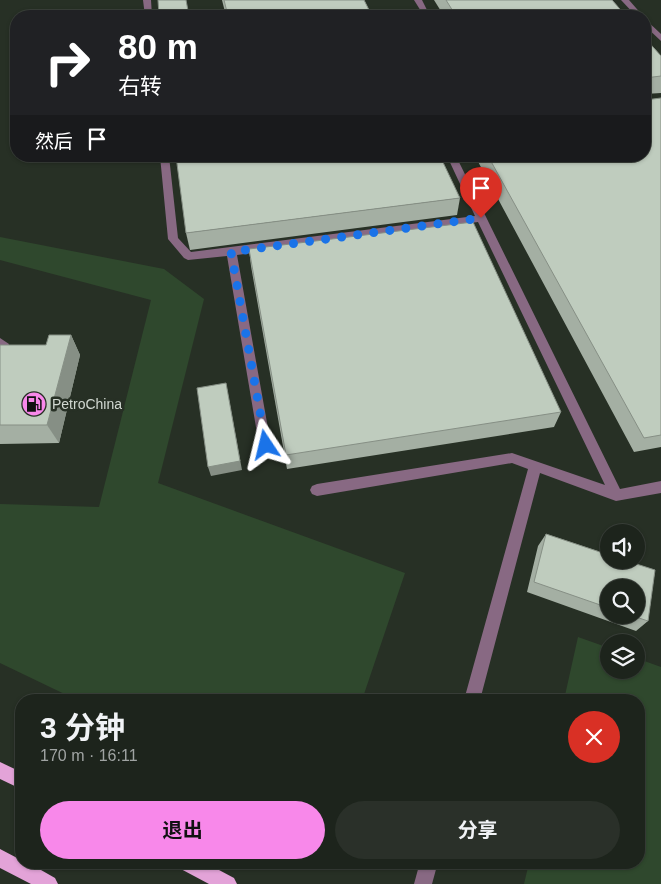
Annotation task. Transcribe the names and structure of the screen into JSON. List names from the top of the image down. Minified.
{"places":{"fuel station":["PetroChina"]},"page":{"turn":["80 m","右转"],"then":"然后","heading":["3 分钟","170 m · 16:11"],"buttons":["退出","分享"]}}
